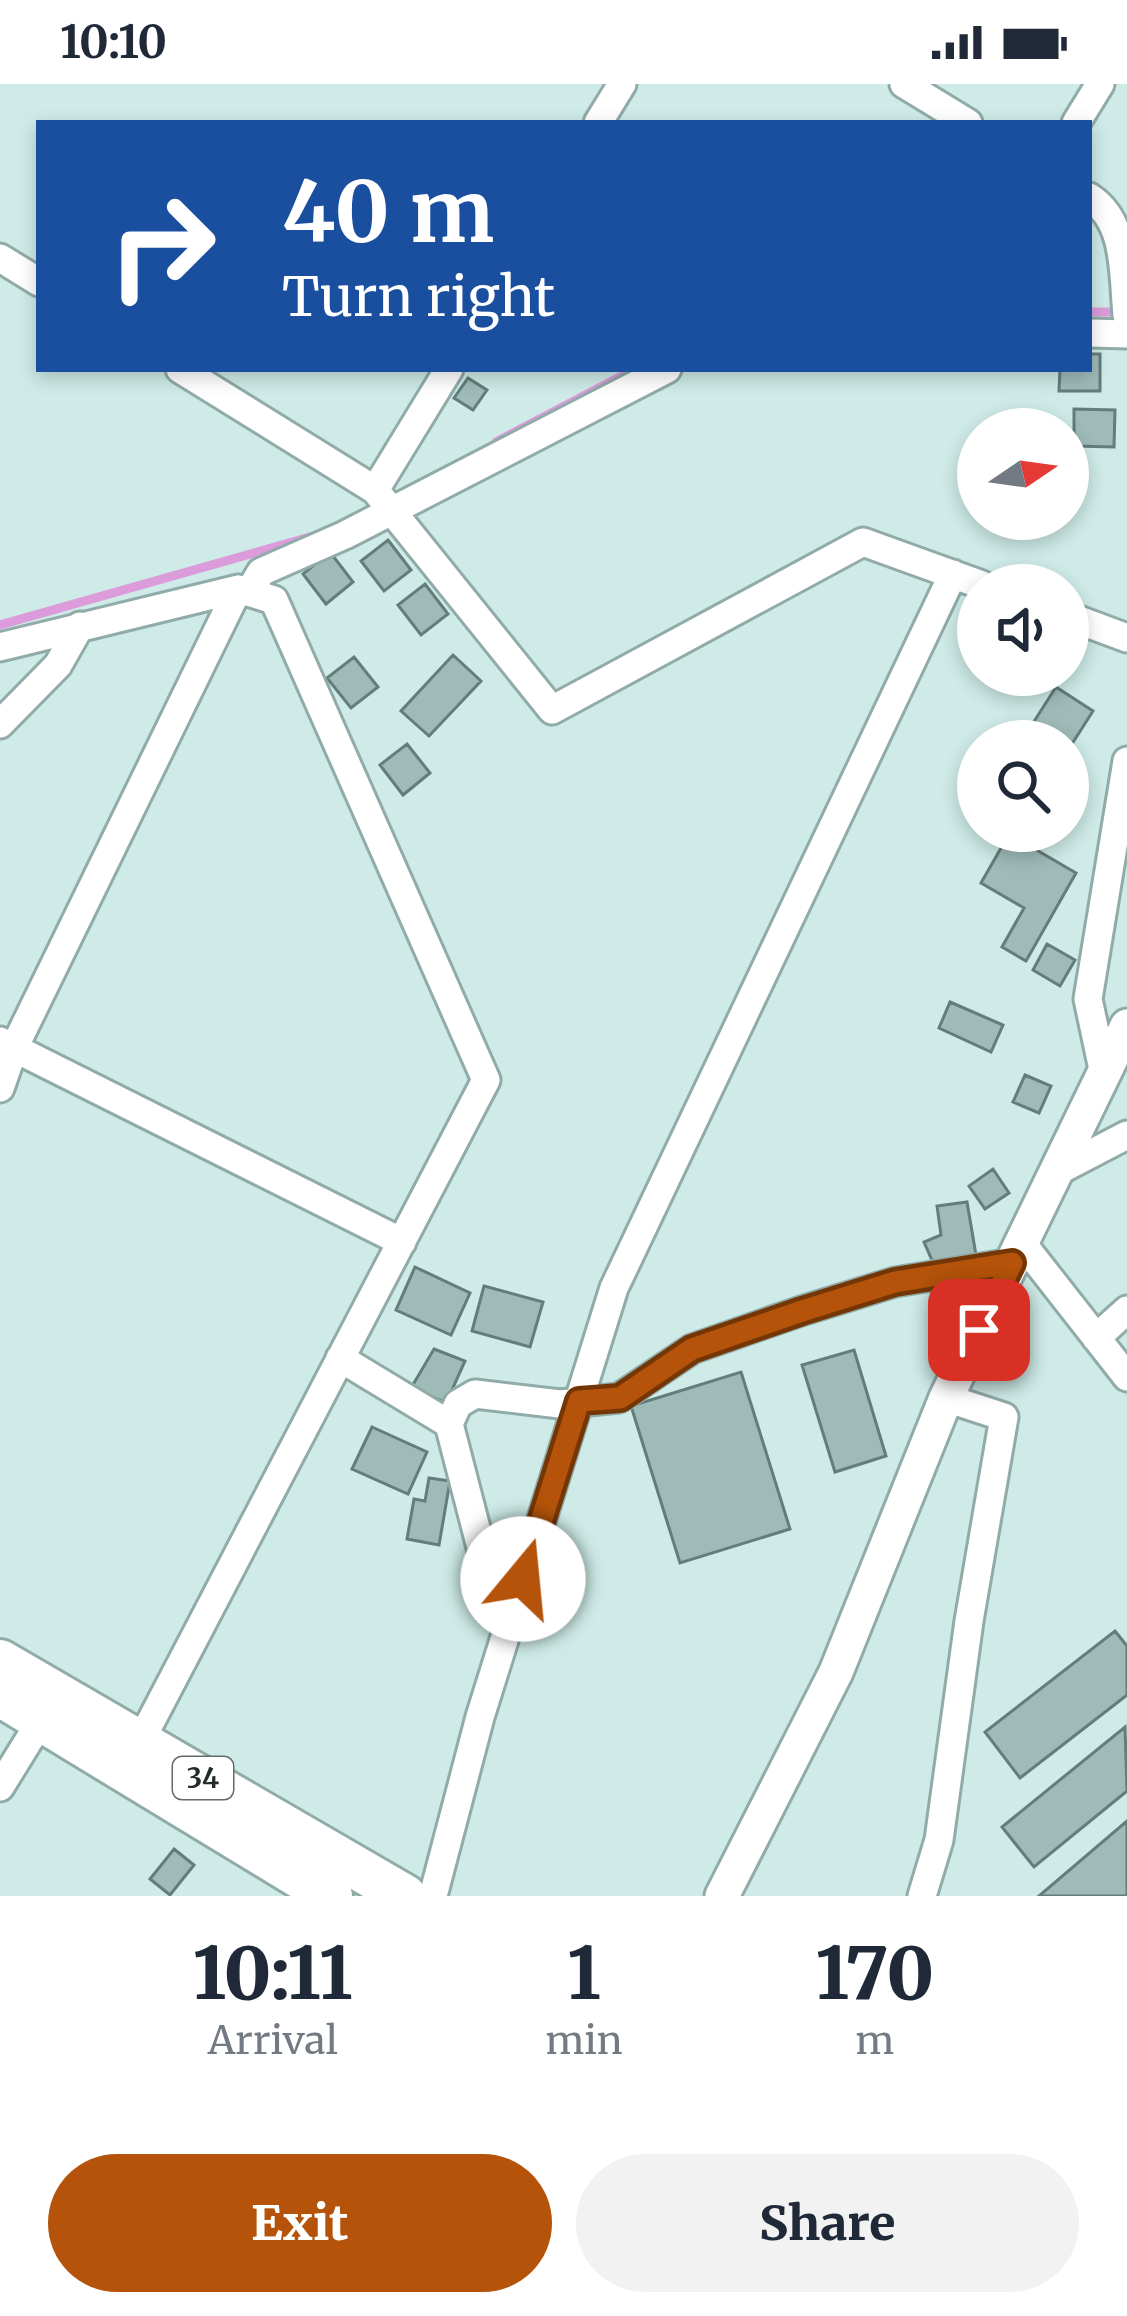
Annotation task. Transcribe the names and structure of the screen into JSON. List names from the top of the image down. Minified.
{"streets":{"main road":["34"]},"north":"right","page":{"status":"10:10","turn":["40 m","Turn right"],"eta":["10:11","Arrival","1","min","170","m"],"buttons":["Exit","Share"]}}
